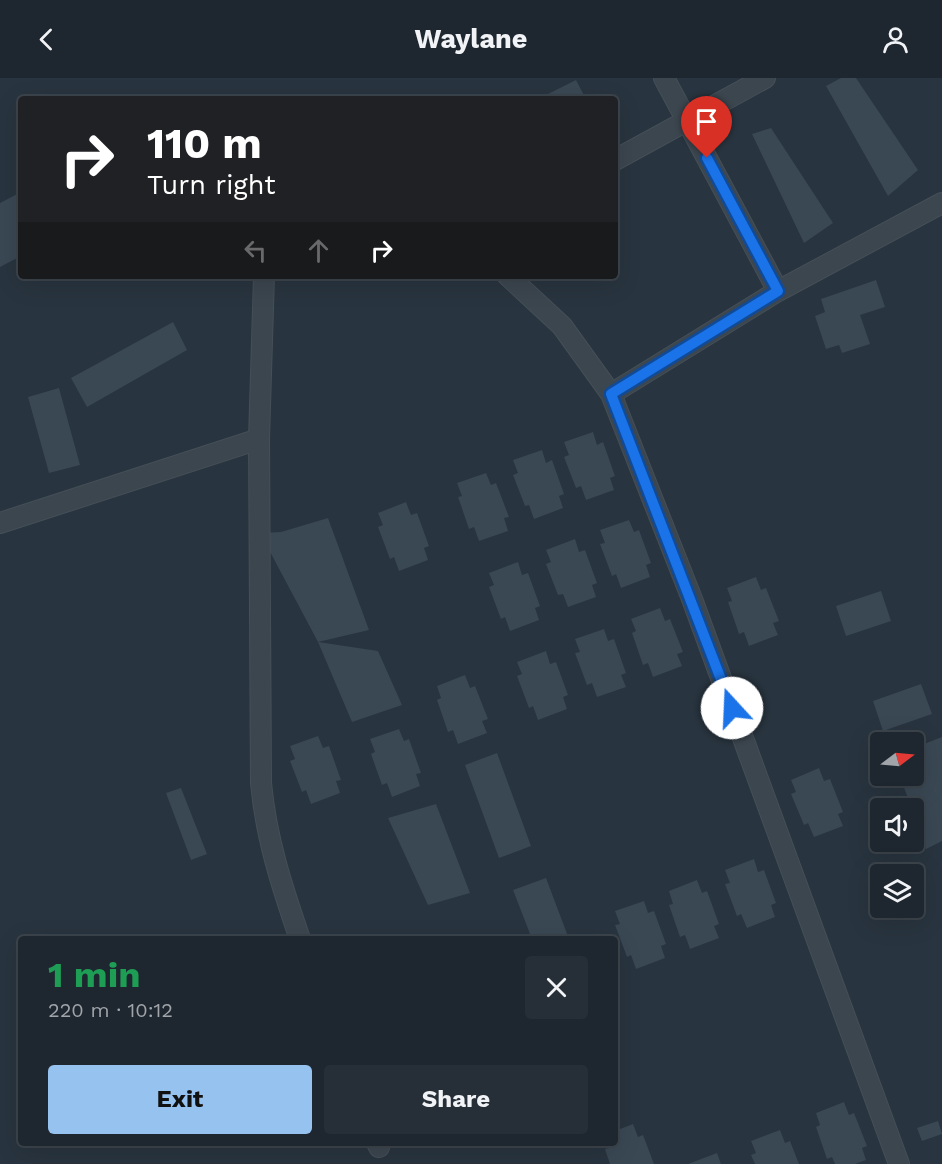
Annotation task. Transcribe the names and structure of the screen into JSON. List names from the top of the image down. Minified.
{"north":"right","page":{"header":"Waylane","turn":["110 m","Turn right"],"heading":["1 min","220 m · 10:12"],"buttons":["Exit","Share"]}}
